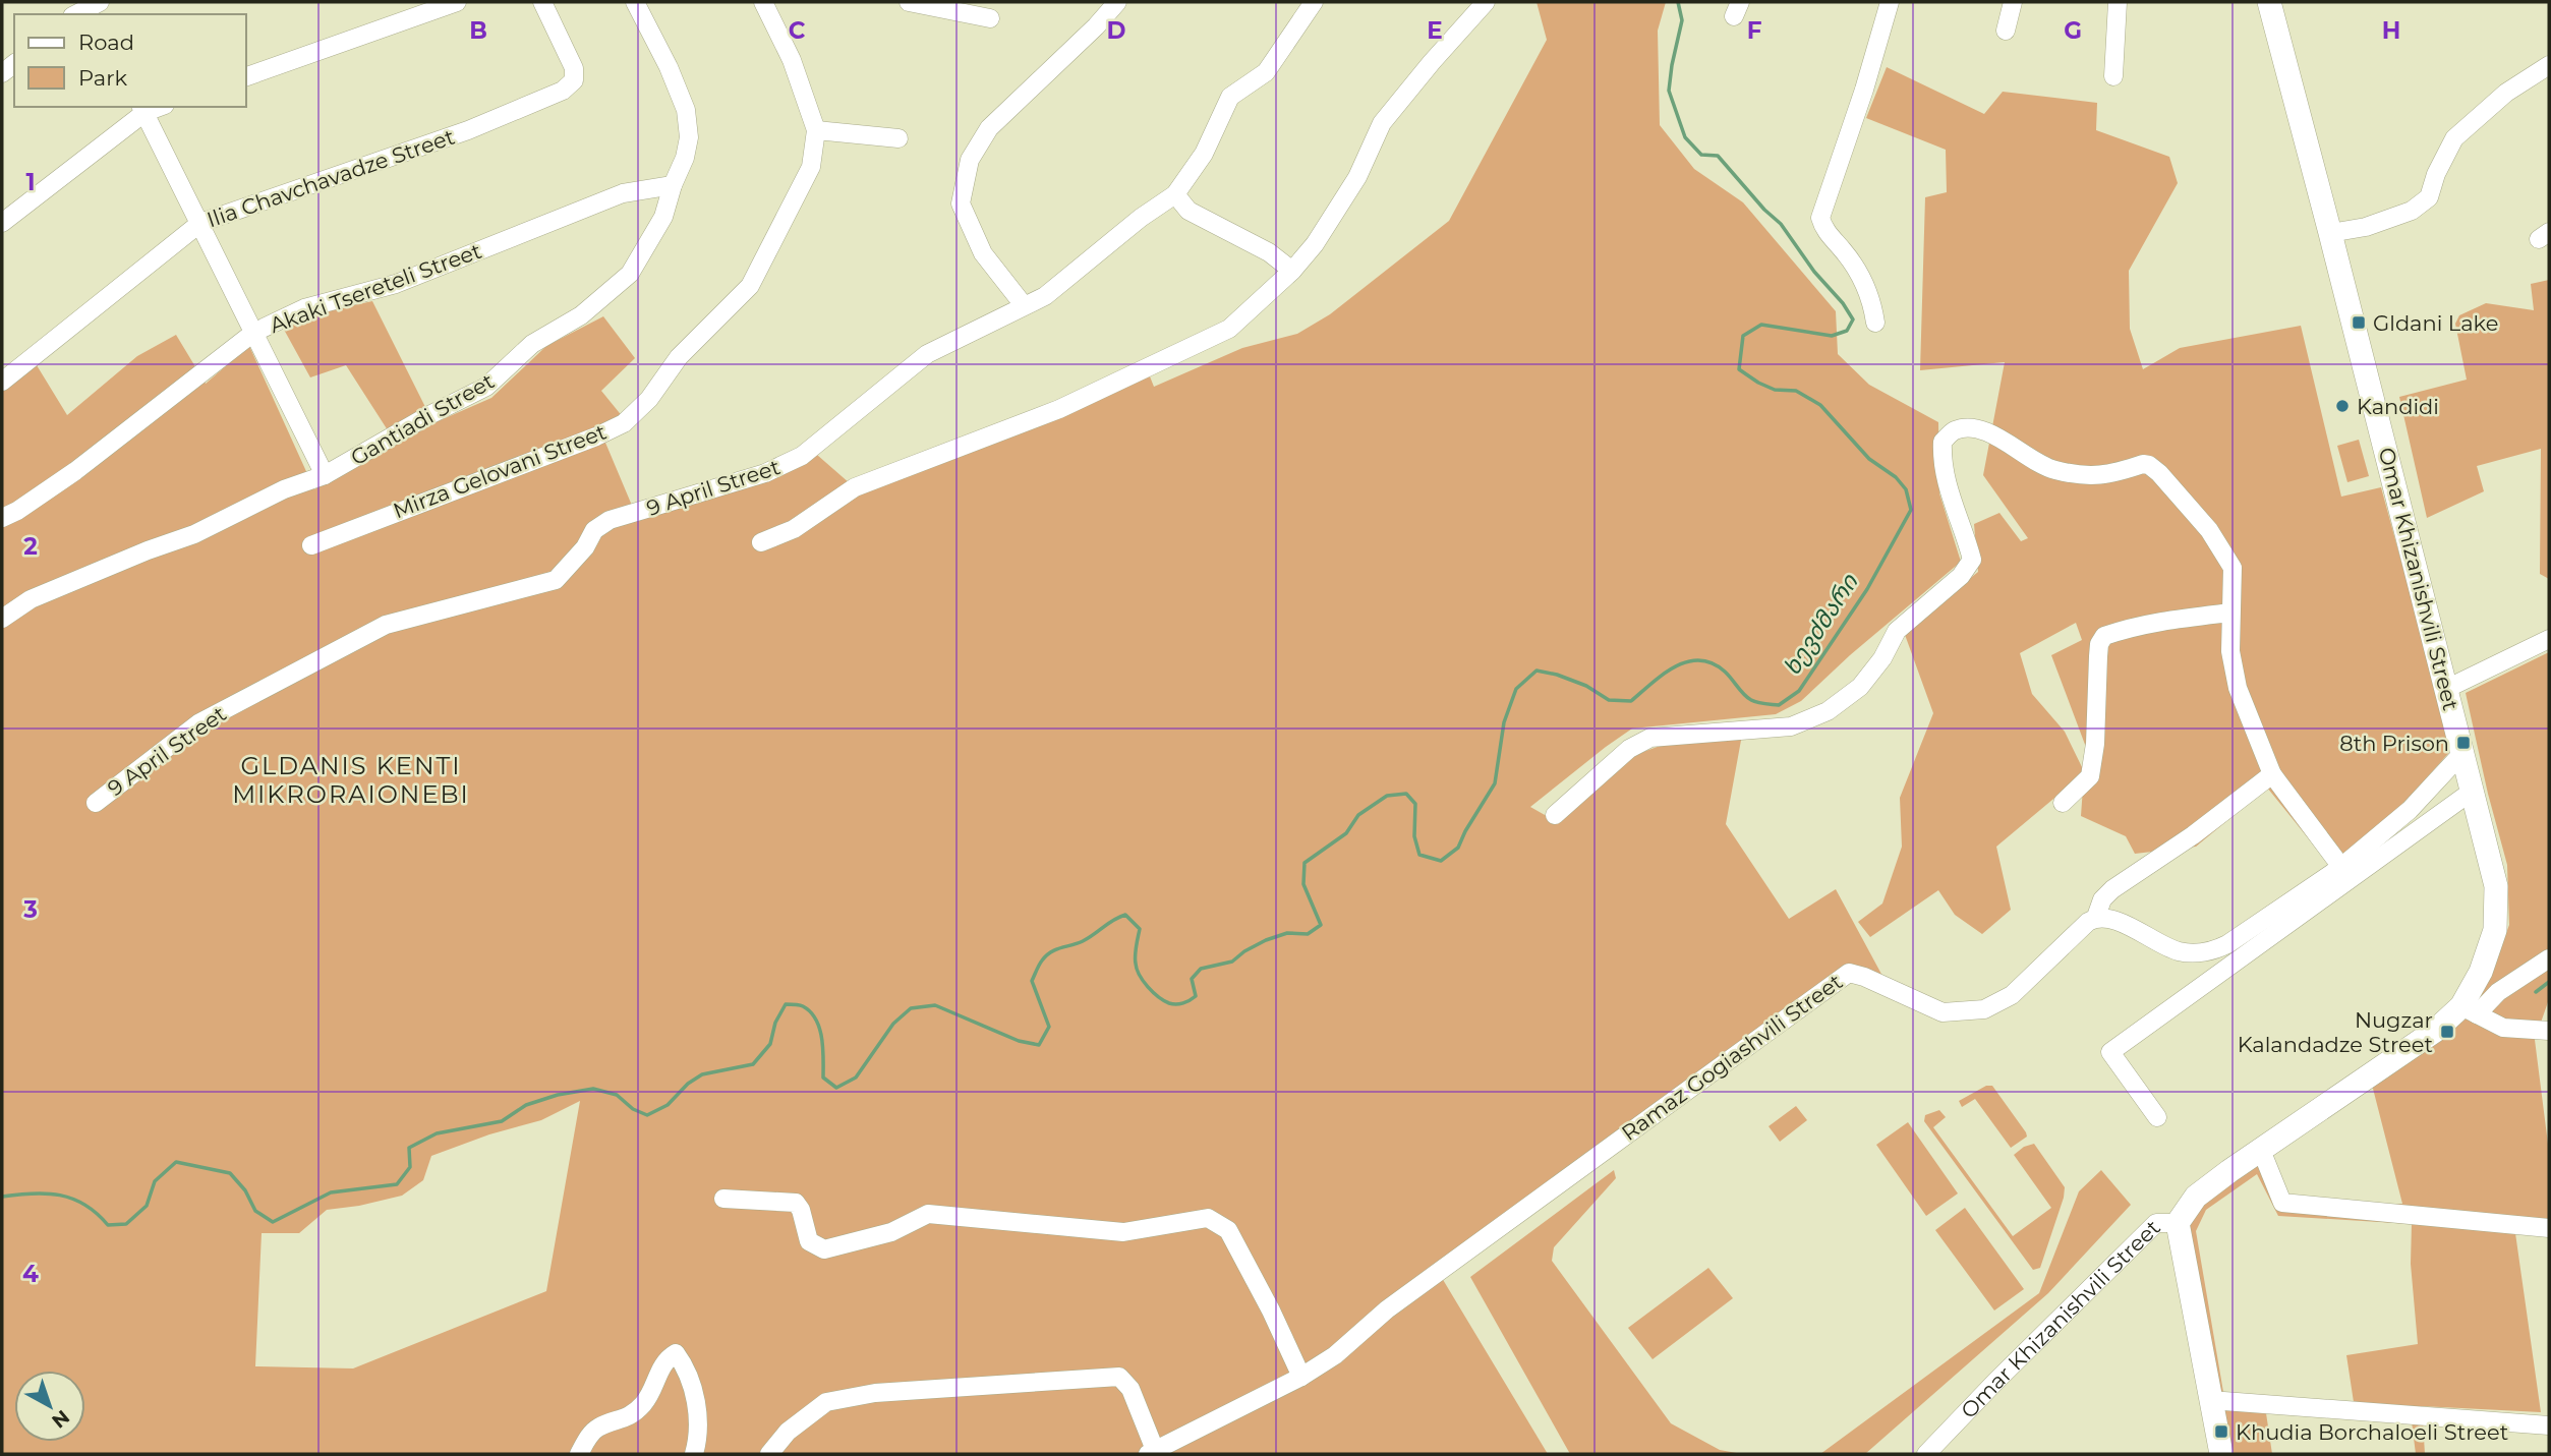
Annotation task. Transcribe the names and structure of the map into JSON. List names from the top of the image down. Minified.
{"streets":{"main road":["Omar Khizanishvili Street"],"street":["Ilia Chavchavadze Street","Akaki Tsereteli Street","Gantiadi Street","Mirza Gelovani Street","9 April Street","Ramaz Gogiashvili Street"]},"crossings":[["Akaki Tsereteli Street","Gantiadi Street"]],"districts":["GLDANIS KENTI MIKRORAIONEBI"],"water":["ხევძმარი"],"places":{"transit":["Gldani Lake","8th Prison","Nugzar Kalandadze Street","Khudia Borchaloeli Street"],"other":["Kandidi"]},"legend":["Road","Park"],"north":"bottom right","grid":{"columns":["B","C","D","E","F","G","H"],"rows":["1","2","3","4"]}}
